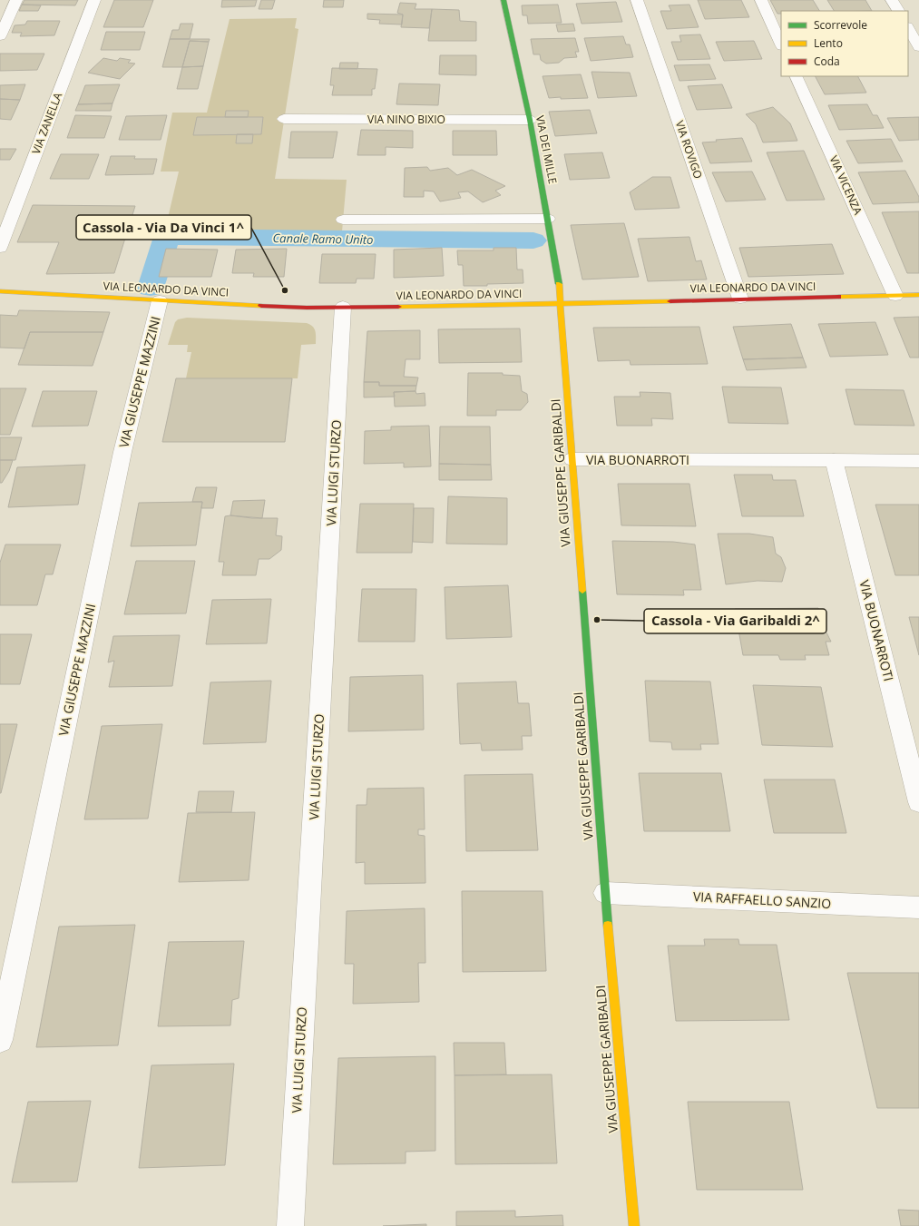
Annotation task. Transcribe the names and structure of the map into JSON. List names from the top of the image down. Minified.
{"streets":{"street":["VIA NINO BIXIO","VIA ZANELLA","VIA DEI MILLE","VIA ROVIGO","VIA VICENZA","VIA LEONARDO DA VINCI","VIA GIUSEPPE MAZZINI","VIA BUONARROTI","VIA LUIGI STURZO","VIA GIUSEPPE GARIBALDI","VIA RAFFAELLO SANZIO"]},"crossings":[["VIA NINO BIXIO","VIA DEI MILLE"],["VIA DEI MILLE","VIA LEONARDO DA VINCI"],["VIA DEI MILLE","VIA GIUSEPPE GARIBALDI"],["VIA ROVIGO","VIA LEONARDO DA VINCI"],["VIA VICENZA","VIA LEONARDO DA VINCI"],["VIA LEONARDO DA VINCI","VIA GIUSEPPE MAZZINI"],["VIA LEONARDO DA VINCI","VIA LUIGI STURZO"],["VIA LEONARDO DA VINCI","VIA GIUSEPPE GARIBALDI"],["VIA BUONARROTI","VIA GIUSEPPE GARIBALDI"],["VIA GIUSEPPE GARIBALDI","VIA RAFFAELLO SANZIO"]],"water":["Canale Ramo Unito"],"places":["Cassola - Via Da Vinci 1^","Cassola - Via Garibaldi 2^"],"legend":["Scorrevole","Lento","Coda"]}
